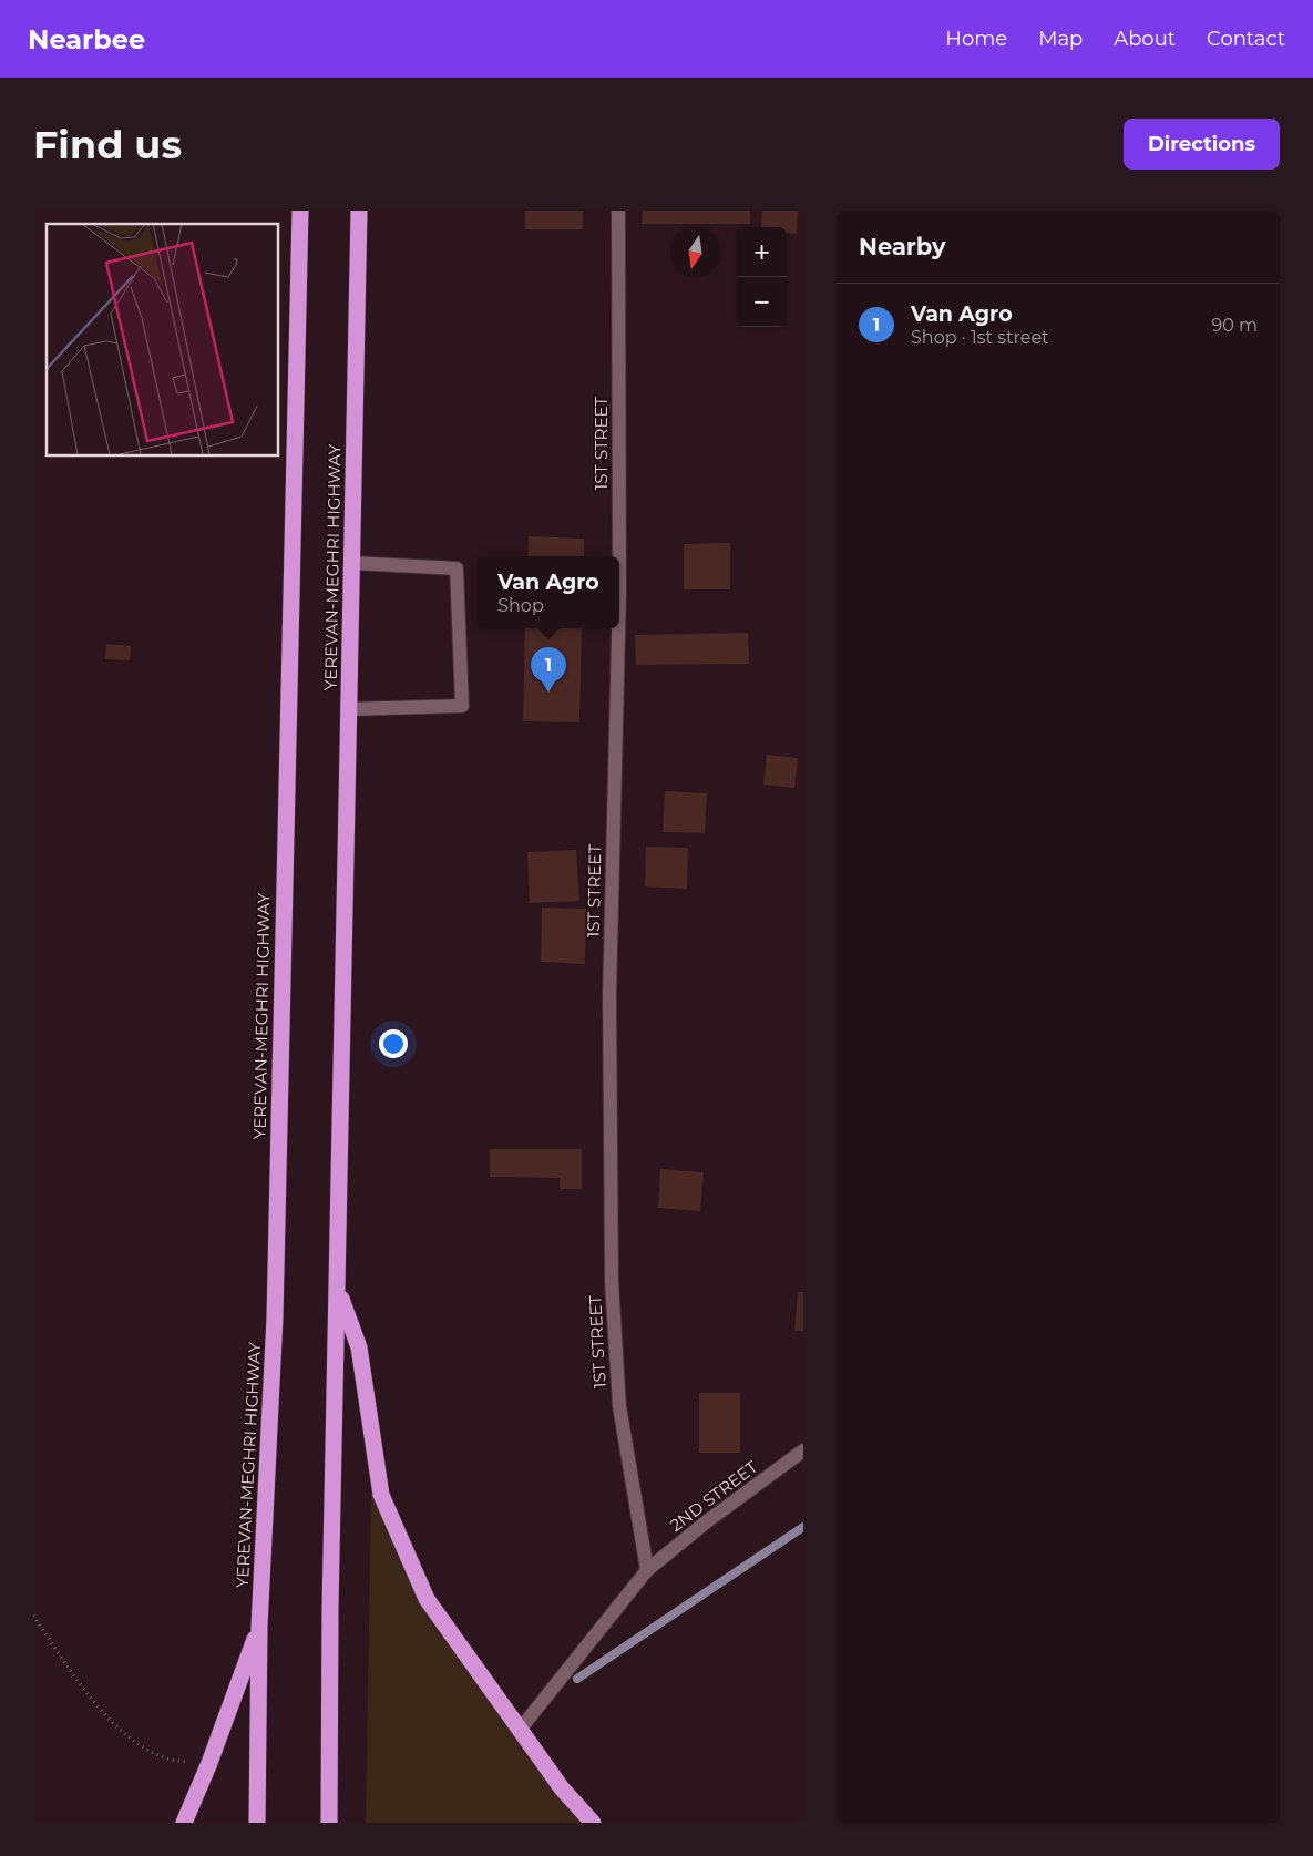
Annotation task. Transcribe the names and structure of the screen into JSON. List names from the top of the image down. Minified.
{"streets":{"highway":["YEREVAN-MEGHRI HIGHWAY"],"street":["1ST STREET","2ND STREET"]},"crossings":[["1ST STREET","2ND STREET"]],"north":"bottom","page":{"header":"Nearbee","nav":["Home","Map","About","Contact"],"buttons":"Directions","title":"Find us","heading":"Nearby","map_buttons":["+","−"],"list":[{"mark":"1","name":"Van Agro","note":"Shop · 1st street","value":"90 m"}],"popup":["Van Agro","Shop"],"pins":"1"}}
